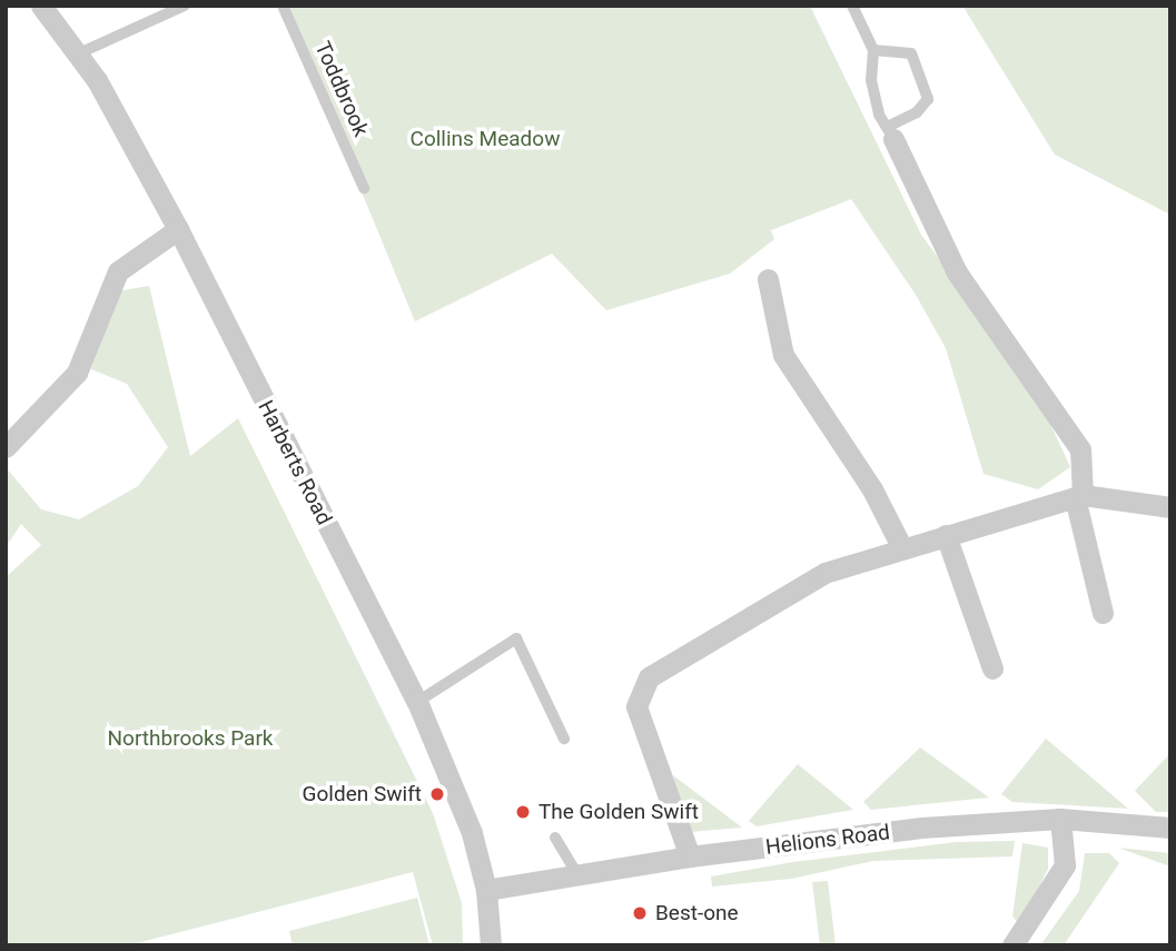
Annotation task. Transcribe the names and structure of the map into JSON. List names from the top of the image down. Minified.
{"streets":{"street":["Harberts Road","Helions Road"],"lane":["Toddbrook"]},"crossings":[["Harberts Road","Helions Road"]],"parks":["Collins Meadow","Northbrooks Park"],"places":["Golden Swift","The Golden Swift","Best-one"]}
